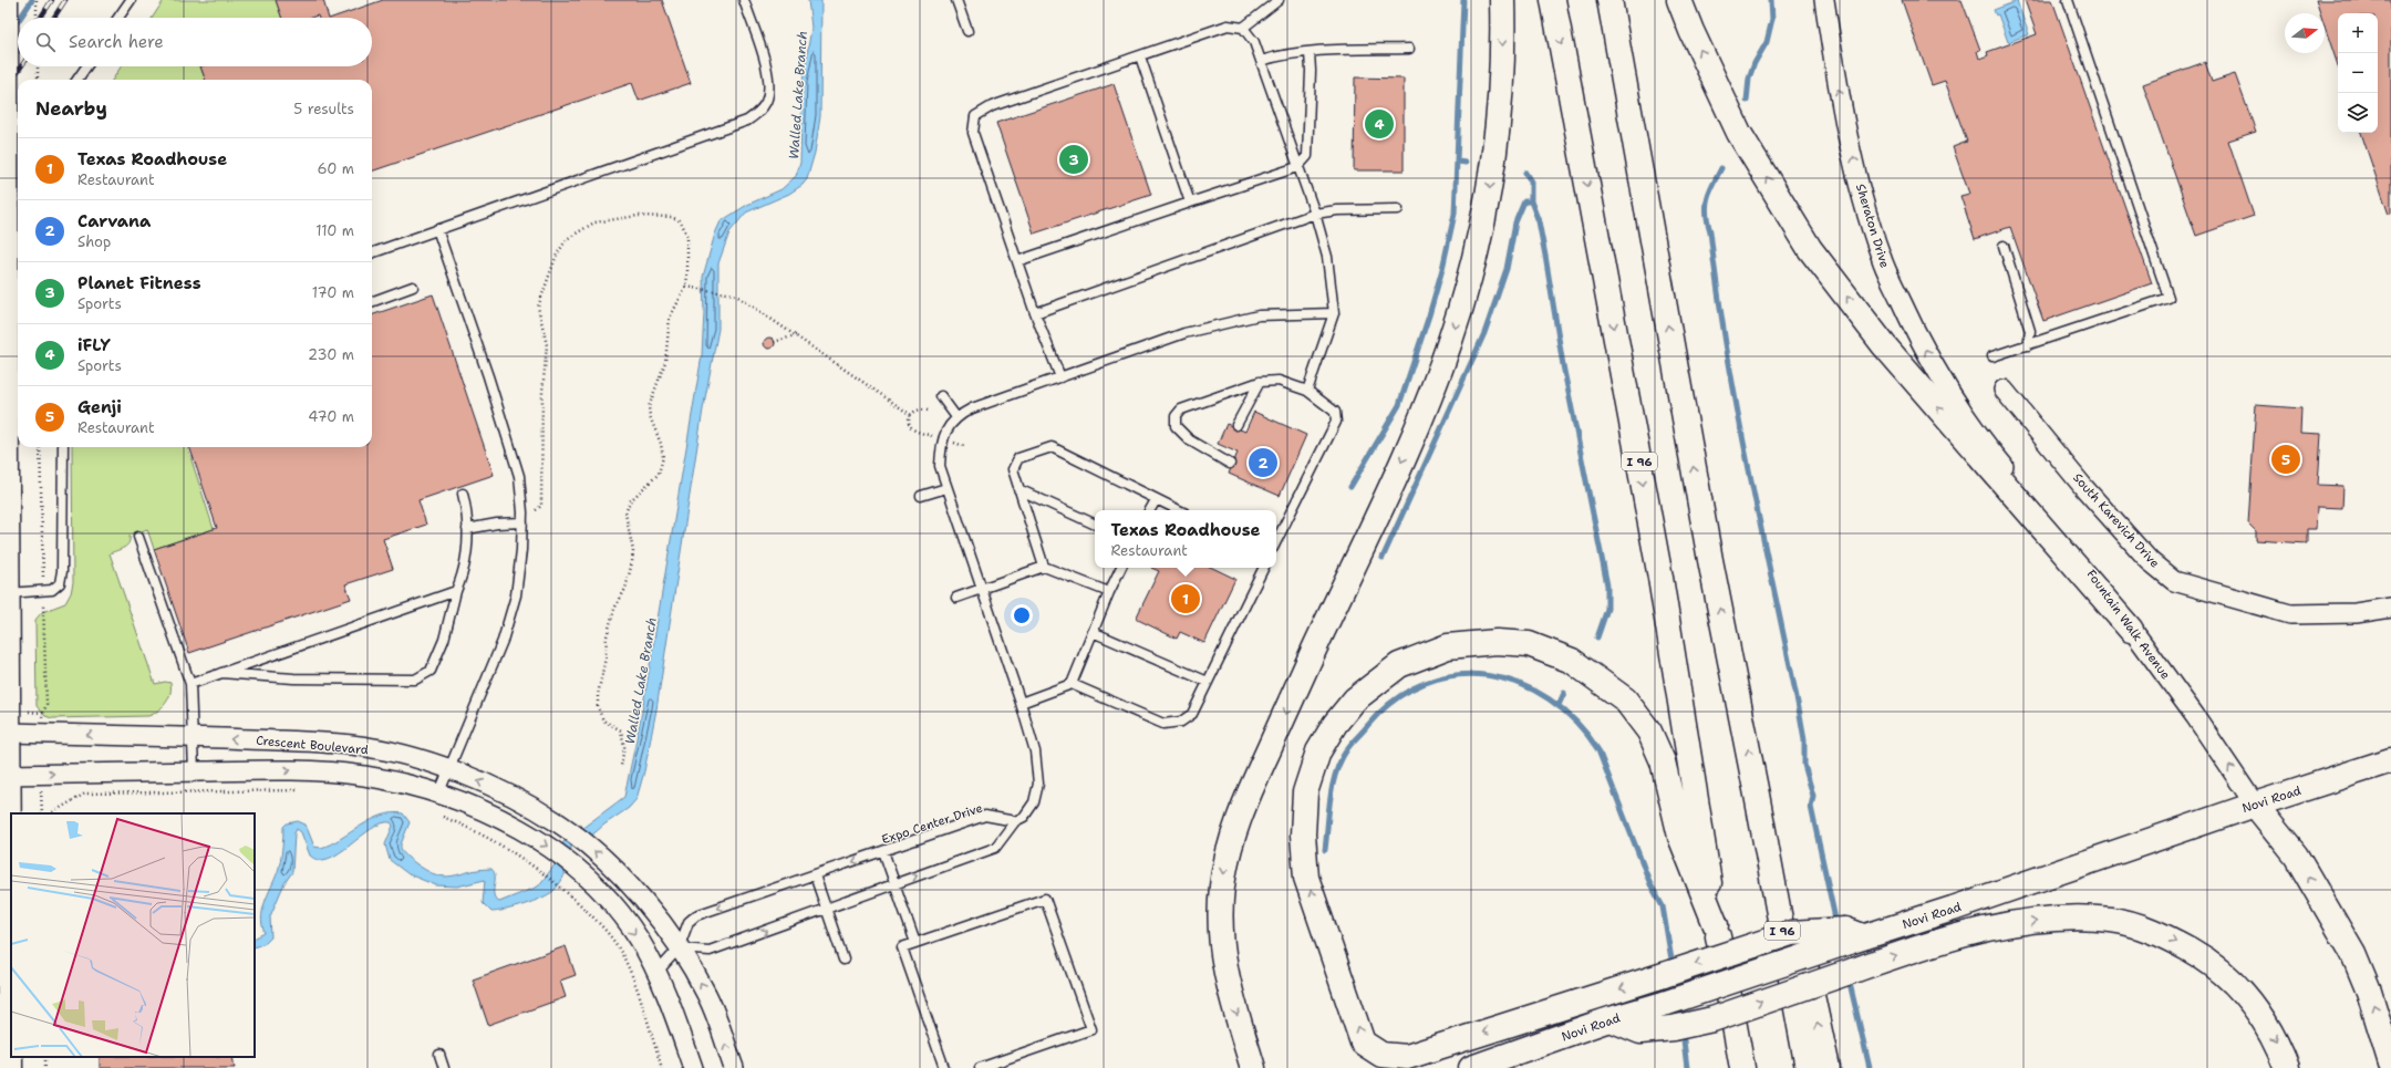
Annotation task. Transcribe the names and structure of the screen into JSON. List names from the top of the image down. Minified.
{"streets":{"main road":["I 96","Novi Road"],"street":["Sheraton Drive","South Karevich Drive","Fountain Walk Avenue","Crescent Boulevard"],"lane":["Expo Center Drive"]},"crossings":[["Sheraton Drive","Fountain Walk Avenue"],["Fountain Walk Avenue","Novi Road"],["Crescent Boulevard","Expo Center Drive"]],"one_way":["Sheraton Drive","Fountain Walk Avenue"],"water":["Walled Lake Branch"],"north":"right","page":{"map_buttons":["+","−"],"search":"Search here","heading":["Nearby","5 results"],"pins":["4","3","5","2","1"],"list":[{"mark":"1","name":"Texas Roadhouse","note":"Restaurant","value":"60 m"},{"mark":"2","name":"Carvana","note":"Shop","value":"110 m"},{"mark":"3","name":"Planet Fitness","note":"Sports","value":"170 m"},{"mark":"4","name":"iFLY","note":"Sports","value":"230 m"},{"mark":"5","name":"Genji","note":"Restaurant","value":"470 m"}],"popup":["Texas Roadhouse","Restaurant"]}}
